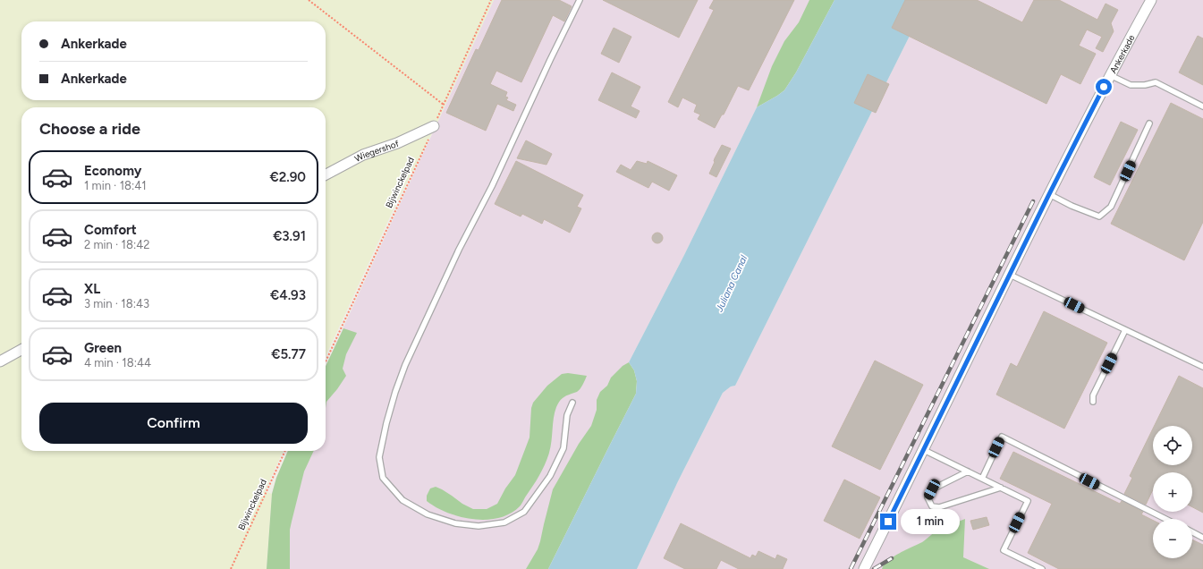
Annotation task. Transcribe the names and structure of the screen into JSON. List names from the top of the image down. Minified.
{"streets":{"street":["Ankerkade","Wiegershof"],"path":["Bijwinckelpad"]},"crossings":[["Wiegershof","Bijwinckelpad"]],"water":["Juliana Canal"],"page":{"banner":["Ankerkade","Ankerkade"],"heading":"Choose a ride","list":[{"name":"Economy","note":"1 min · 18:41","value":"€2.90"},{"name":"Comfort","note":"2 min · 18:42","value":"€3.91"},{"name":"XL","note":"3 min · 18:43","value":"€4.93"},{"name":"Green","note":"4 min · 18:44","value":"€5.77"}],"buttons":"Confirm","map_buttons":["+","−"],"bubble":"1 min"}}
